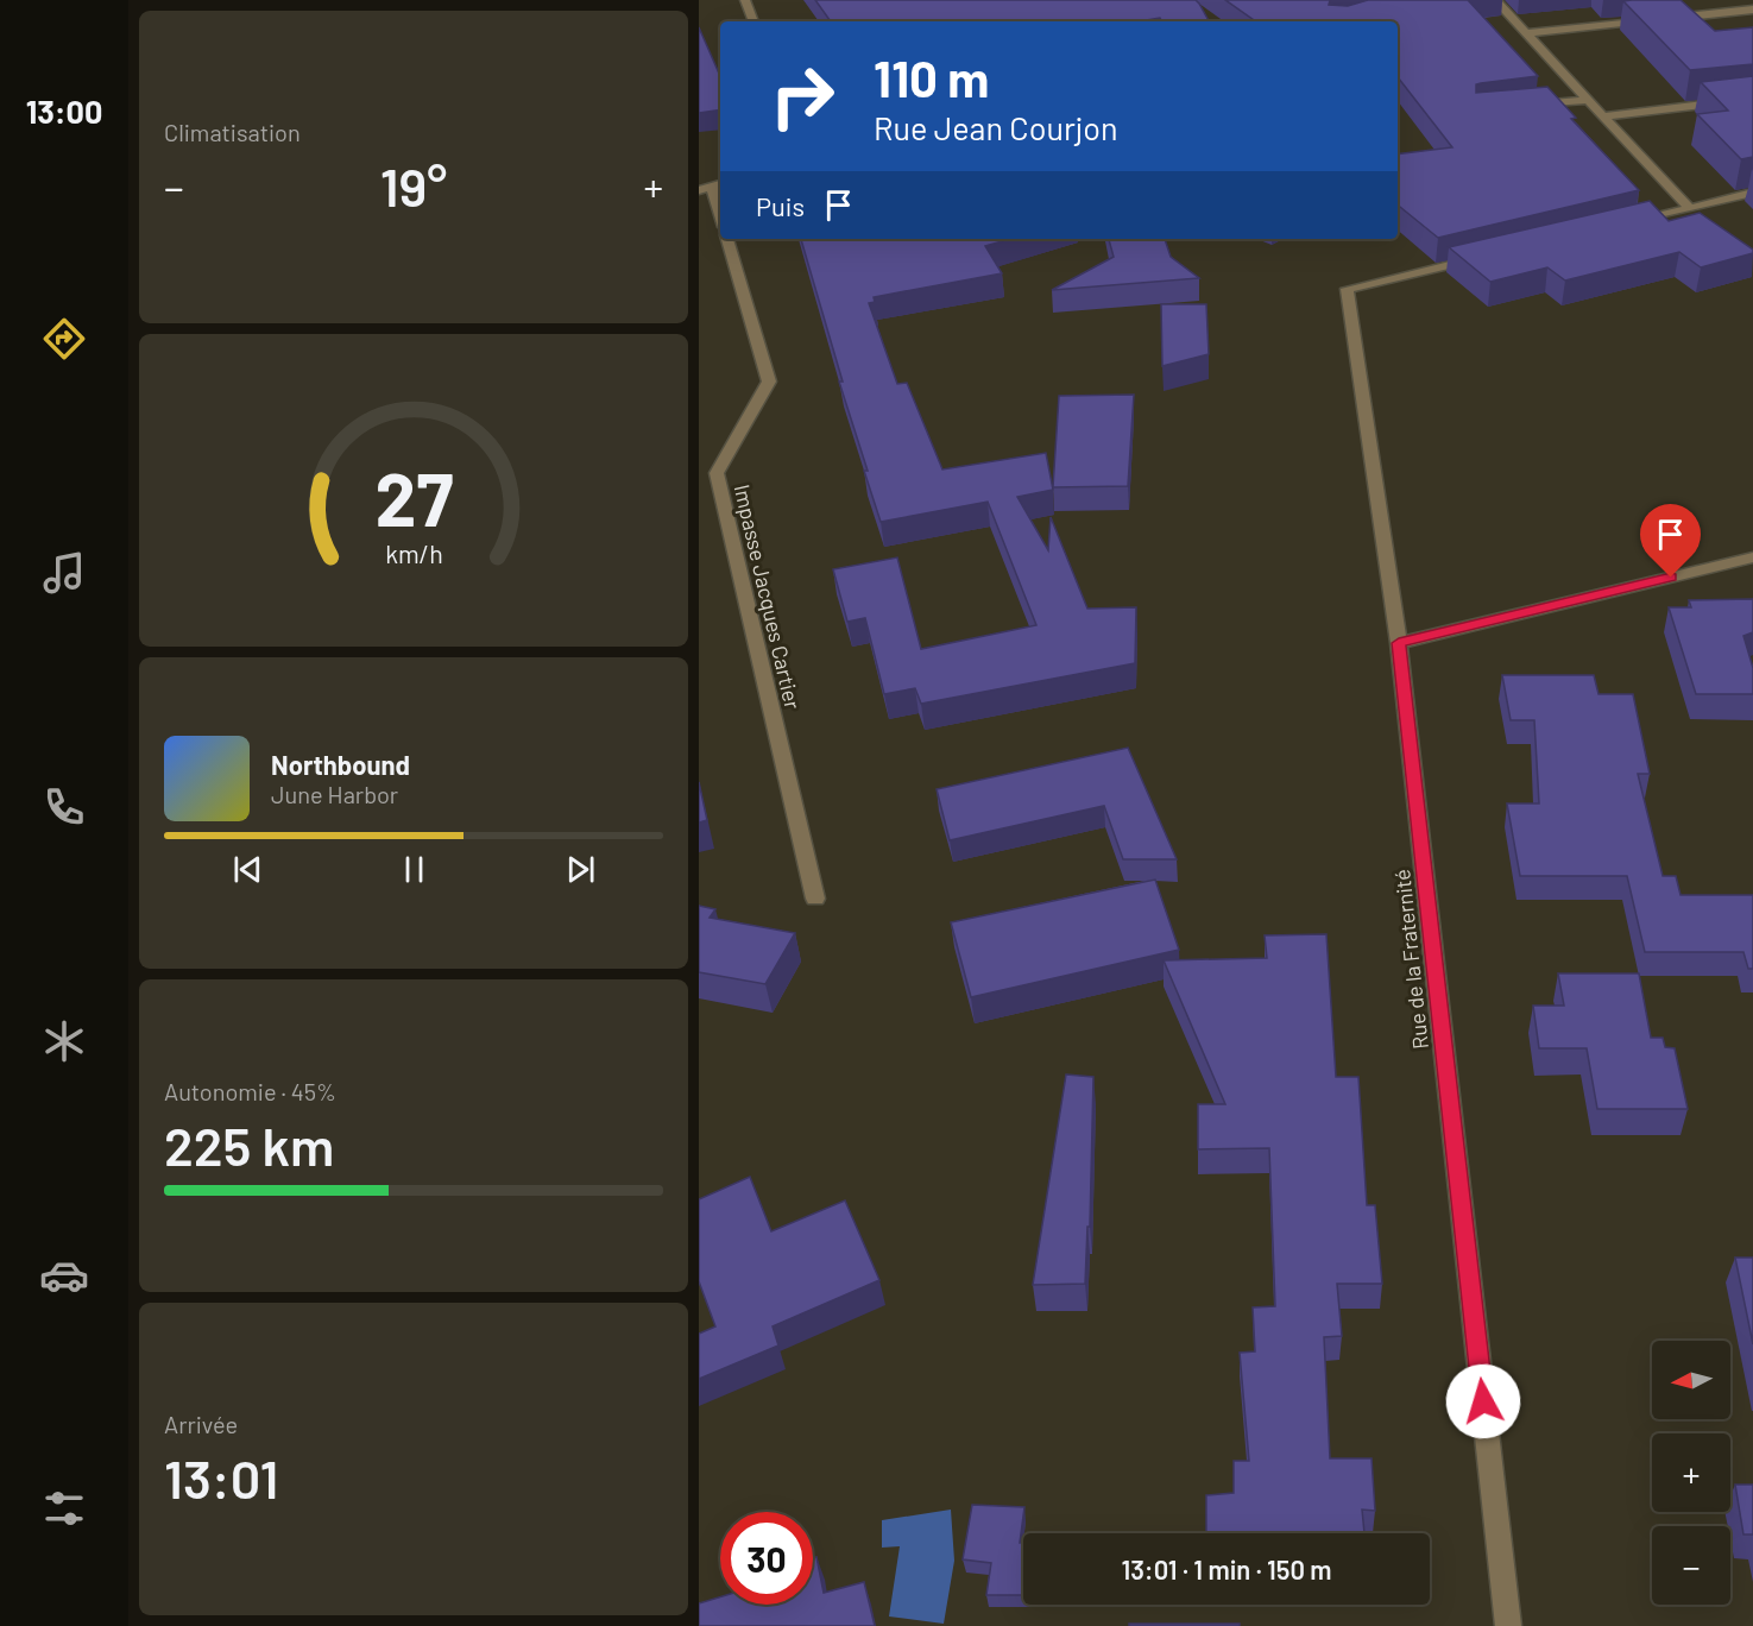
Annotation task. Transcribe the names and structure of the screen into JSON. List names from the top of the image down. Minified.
{"streets":{"street":["Impasse Jacques Cartier","Rue de la Fraternité"]},"north":"left","page":{"tabs":"13:00","tile":["Climatisation",["Autonomie · 45%","225 km"],["Arrivée","13:01"]],"turn":["110 m","Rue Jean Courjon"],"heat":["−","19°","+"],"then":"Puis","song":["Northbound","June Harbor"],"map_buttons":["+","−"],"limit":"30","trip":"13:01 · 1 min · 150 m","gauge":["27","km/h"]}}
